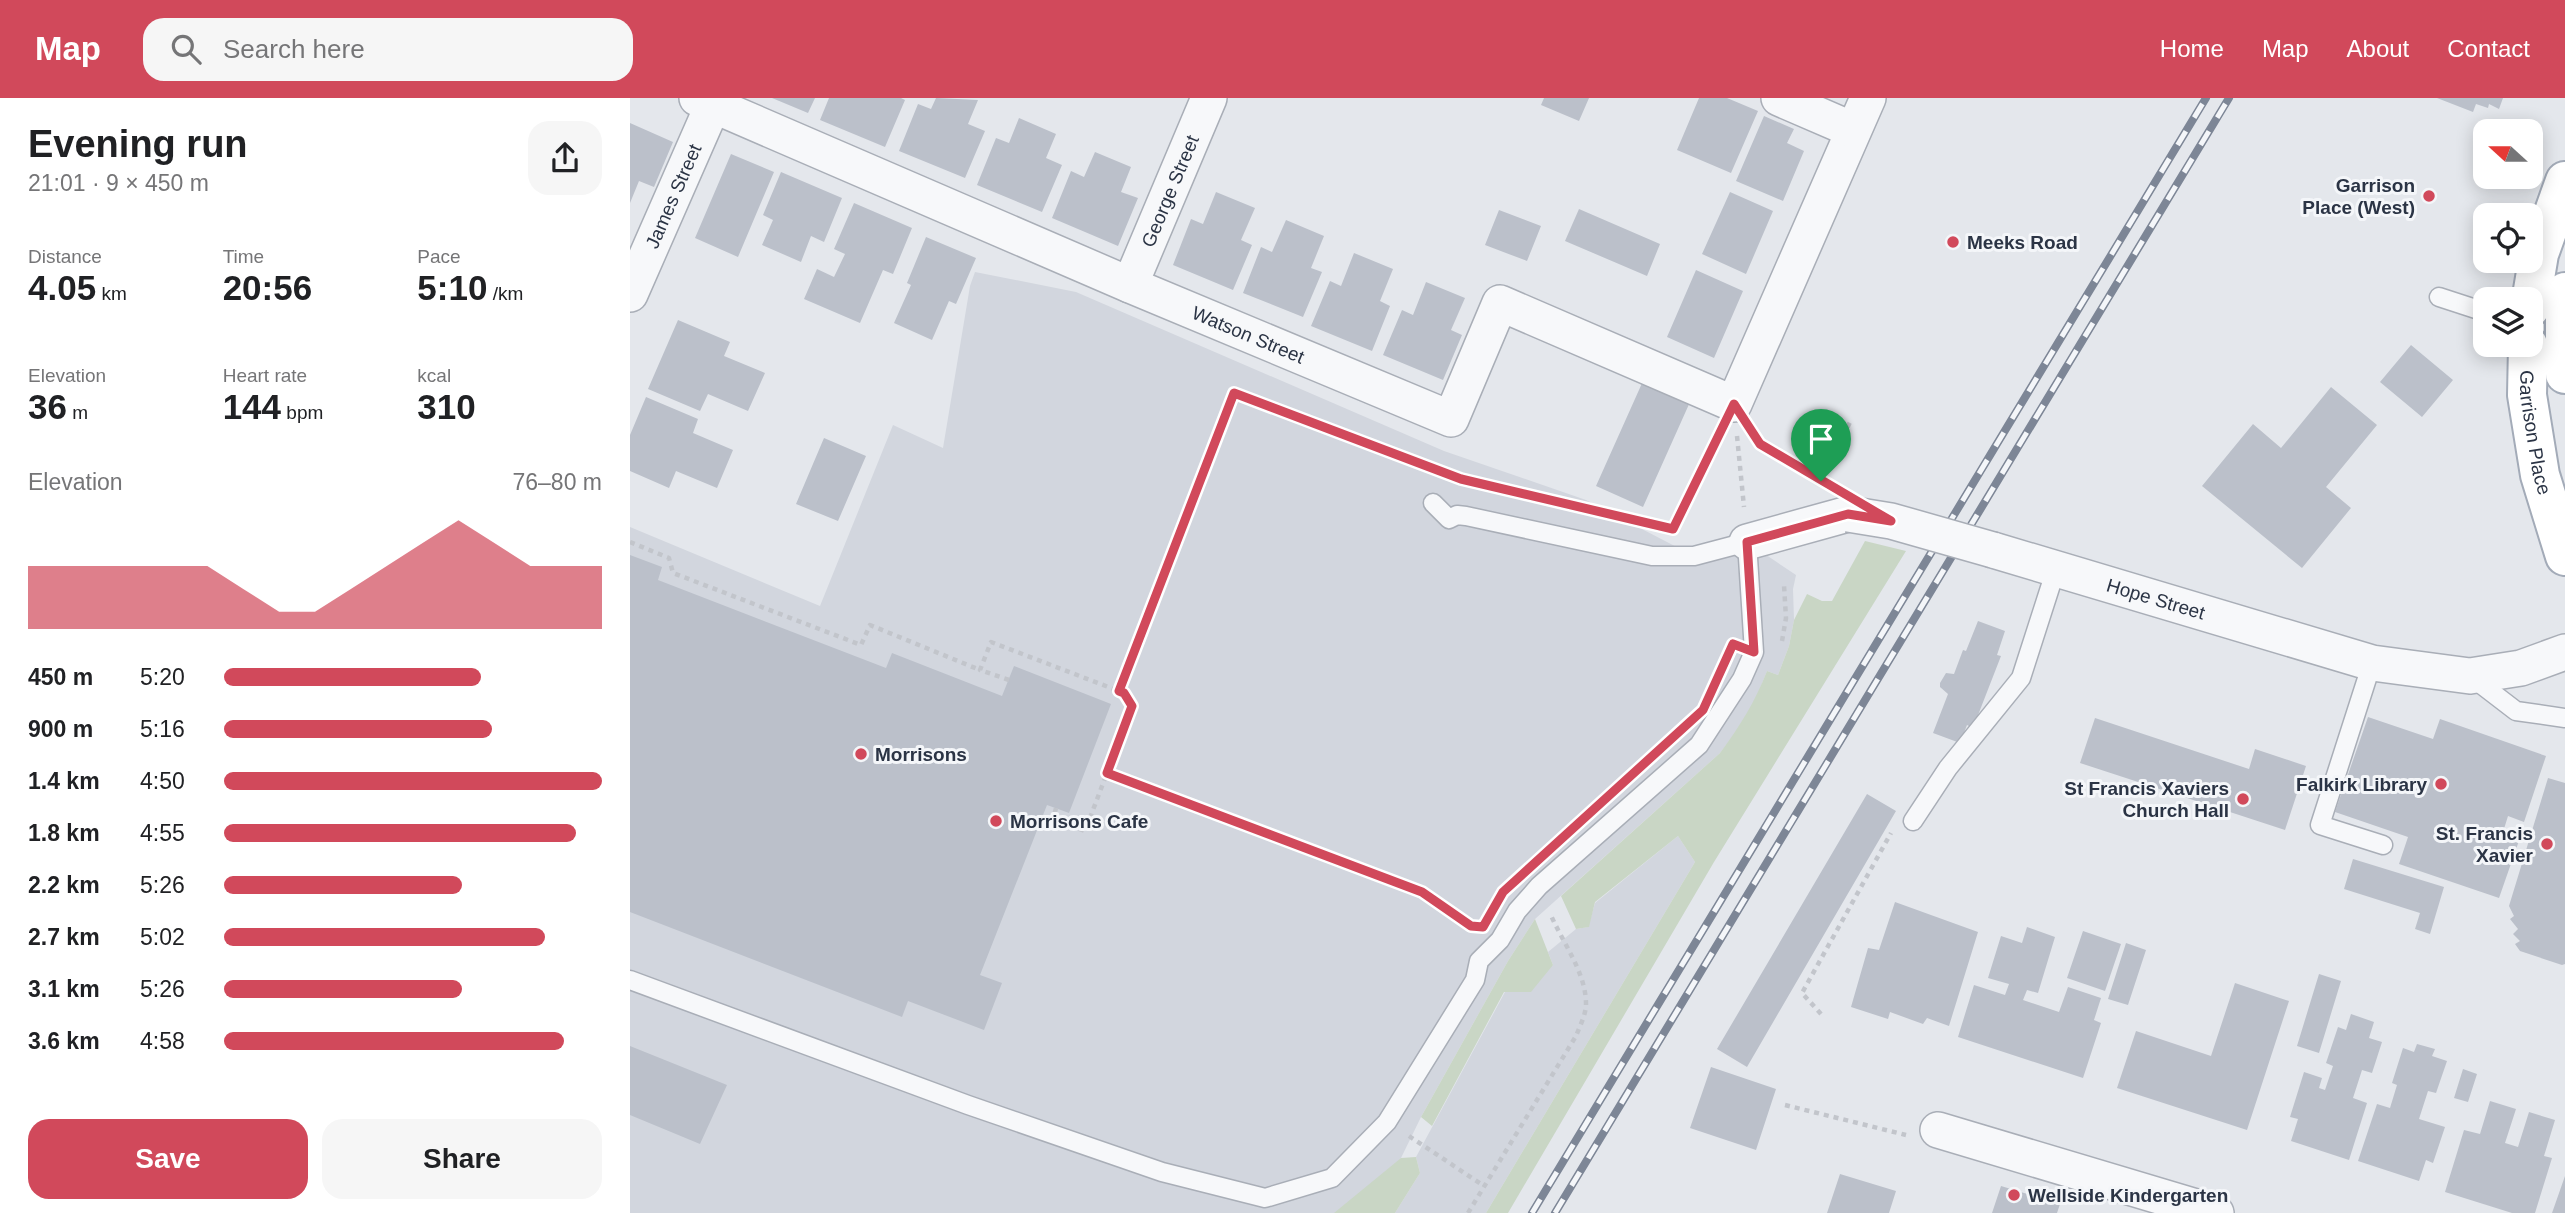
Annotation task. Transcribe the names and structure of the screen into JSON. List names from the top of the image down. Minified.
{"streets":{"main road":["Garrison Place"],"street":["George Street","James Street","Watson Street","Hope Street"]},"crossings":[["George Street","Watson Street"],["James Street","Watson Street"]],"places":["Garrison Place (West)","Meeks Road","Morrisons","Falkirk Library","St Francis Xaviers Church Hall","Morrisons Cafe","St. Francis Xavier","Wellside Kindergarten"],"north":"left","page":{"header":"Map","search":"Search here","nav":["Home","Map","About","Contact"],"heading":["Evening run","21:01 · 9 × 450 m"],"stats":[["Distance","4.05 km"],["Time","20:56"],["Pace","5:10 /km"],["Elevation","36 m"],["Heart rate","144 bpm"],["kcal","310"]],"chart":["Elevation","76–80 m"],"list":[{"name":"450 m","note":"5:20"},{"name":"900 m","note":"5:16"},{"name":"1.4 km","note":"4:50"},{"name":"1.8 km","note":"4:55"},{"name":"2.2 km","note":"5:26"},{"name":"2.7 km","note":"5:02"},{"name":"3.1 km","note":"5:26"},{"name":"3.6 km","note":"4:58"}],"buttons":["Save","Share"]}}
